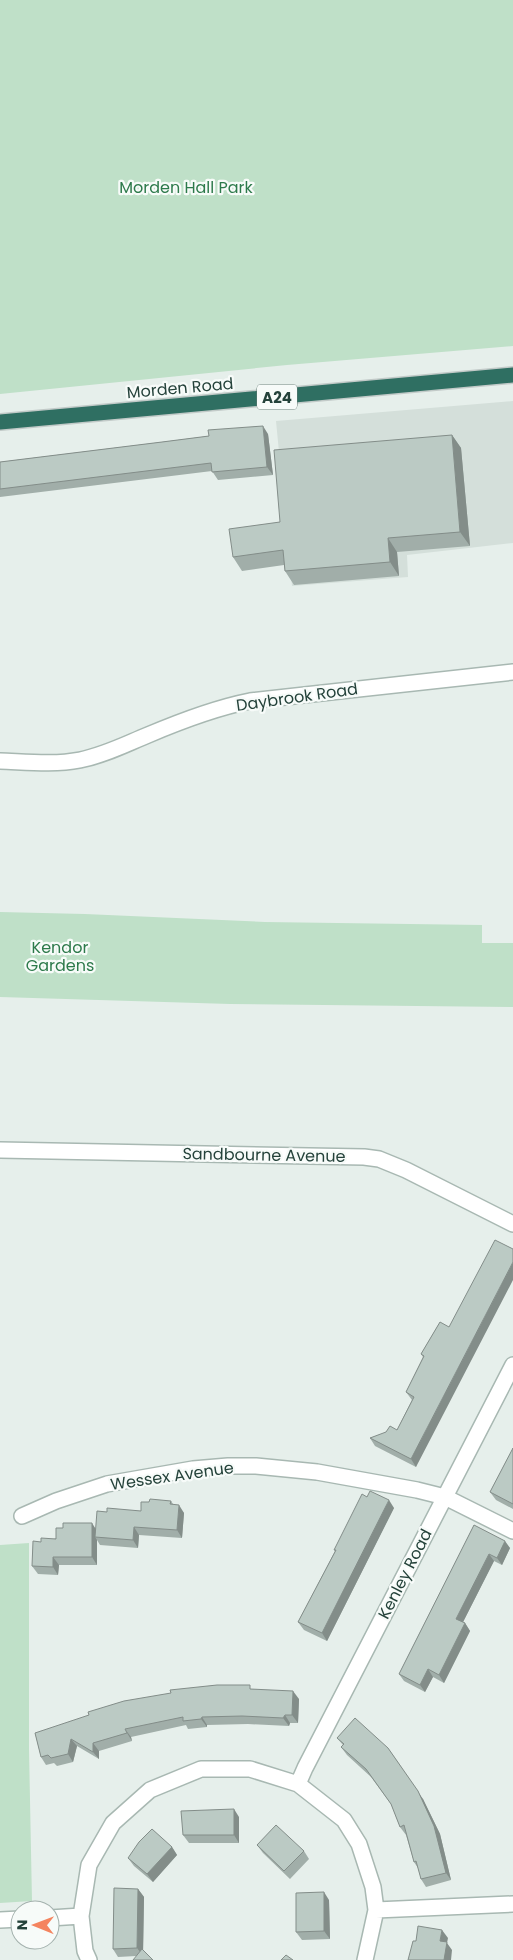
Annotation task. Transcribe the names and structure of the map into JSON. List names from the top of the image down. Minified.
{"streets":{"highway":["Morden Road","A24"],"street":["Daybrook Road","Sandbourne Avenue","Wessex Avenue","Kenley Road"]},"crossings":[["Wessex Avenue","Kenley Road"]],"parks":["Morden Hall Park","Kendor Gardens"],"north":"left"}
